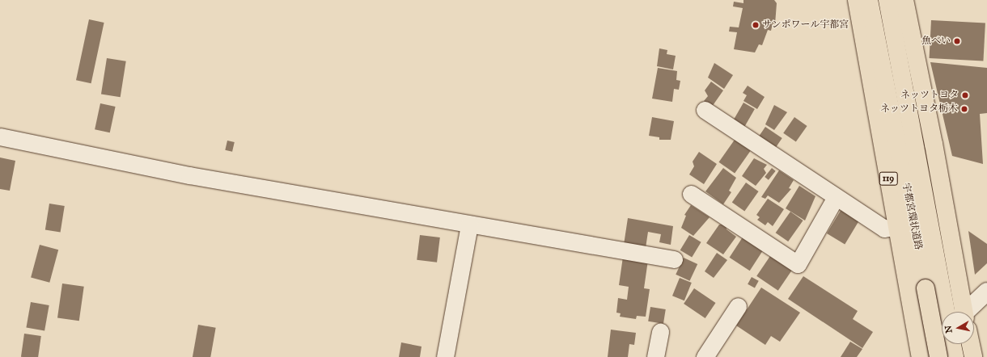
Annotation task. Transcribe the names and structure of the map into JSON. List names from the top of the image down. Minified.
{"streets":{"highway":["119","宇都宮環状道路"]},"places":["サンポワール宇都宮","魚べい","ネッツトヨタ","ネッツトヨタ栃木"],"north":"left"}
